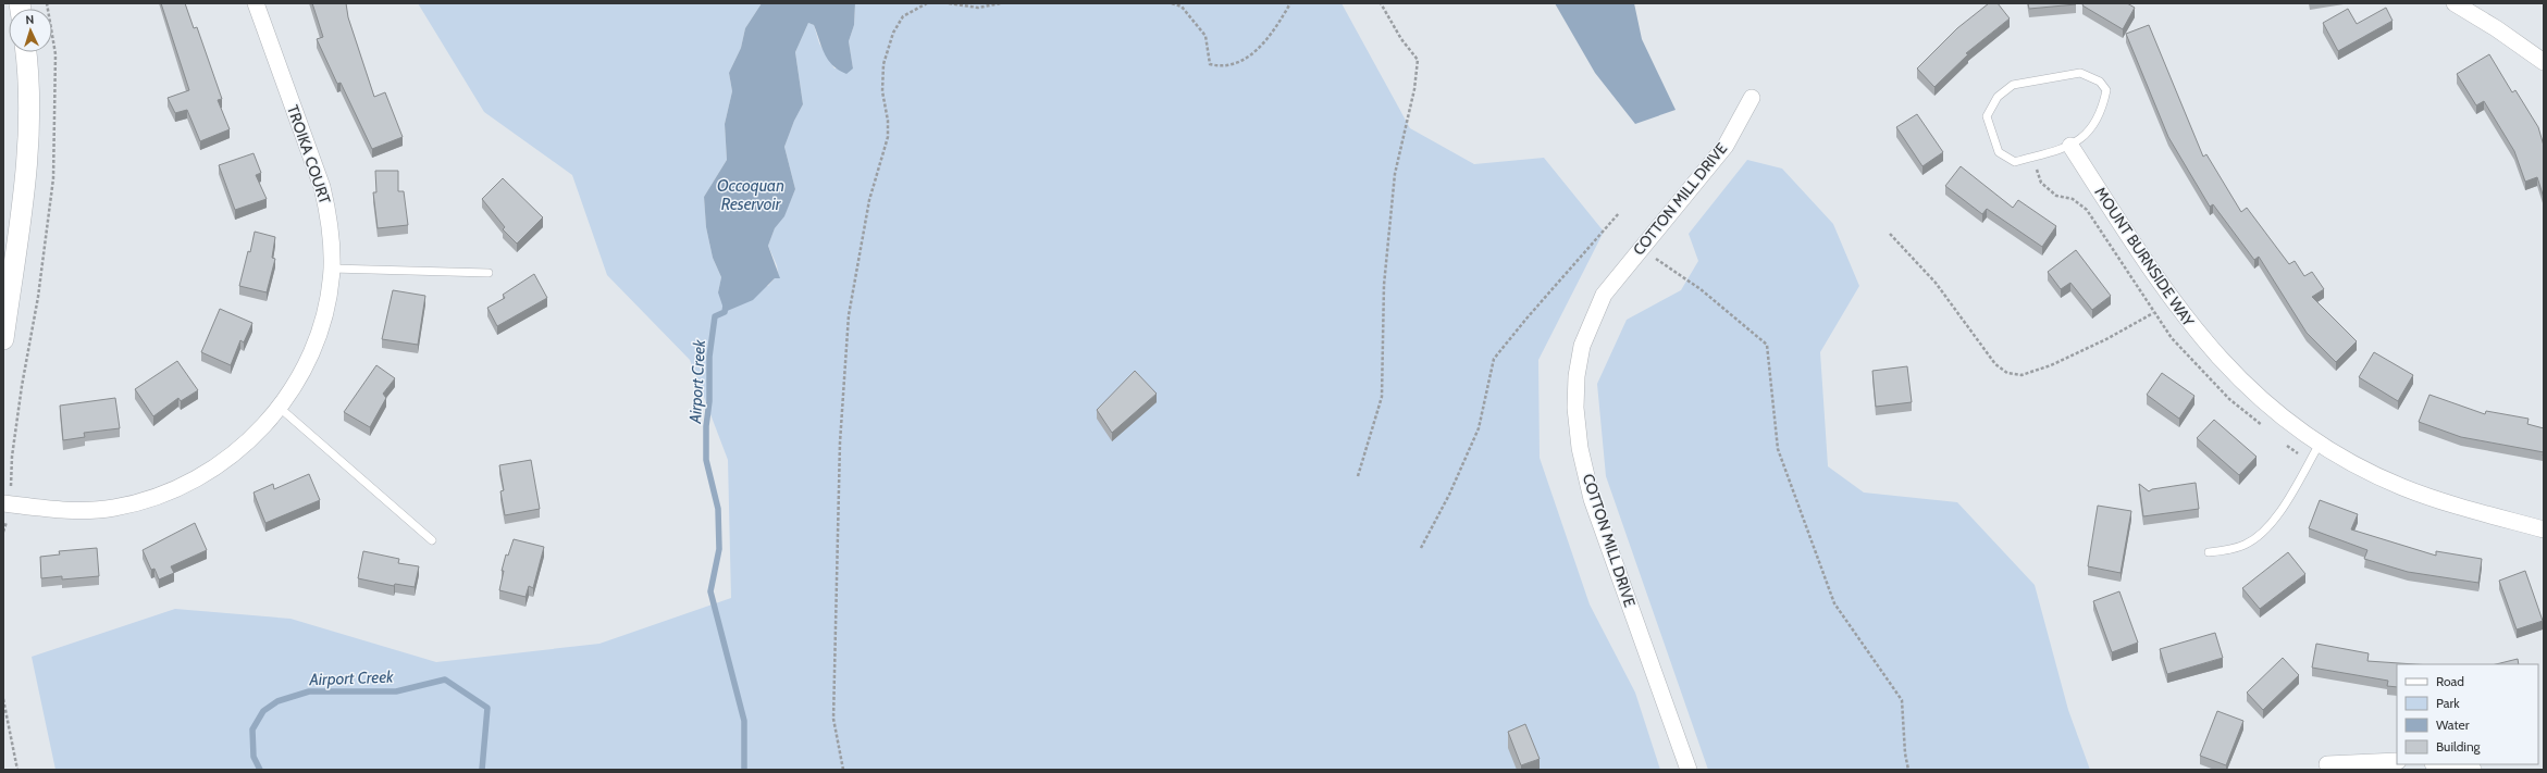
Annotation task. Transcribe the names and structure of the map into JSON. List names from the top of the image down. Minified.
{"streets":{"street":["TROIKA COURT","COTTON MILL DRIVE","MOUNT BURNSIDE WAY"]},"water":["Occoquan Reservoir","Airport Creek"],"legend":["Road","Park","Water","Building"],"north":"top"}
